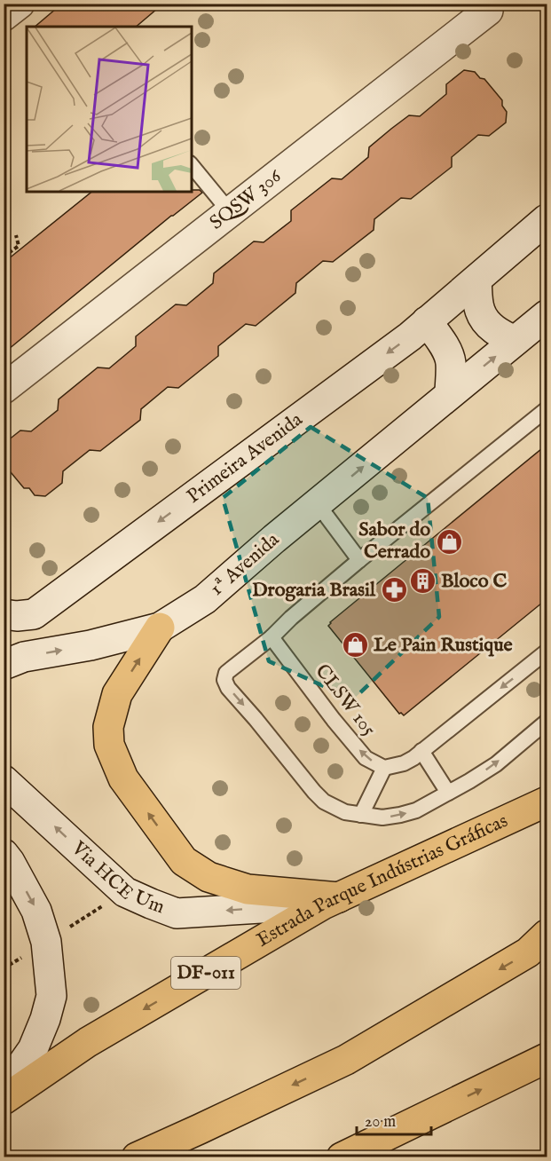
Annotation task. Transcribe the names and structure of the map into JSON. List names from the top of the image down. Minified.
{"streets":{"main road":["SQSW 306","Primeira Avenida","1ª Avenida","Via HCE Um","Estrada Parque Indústrias Gráficas","DF-011"],"lane":["CLSW 105"]},"crossings":[["Via HCE Um","Estrada Parque Indústrias Gráficas"]],"one_way":["Primeira Avenida","1ª Avenida","CLSW 105","Via HCE Um"],"places":{"shop":["Sabor do Cerrado","Le Pain Rustique"],"building":["Bloco C"],"pharmacy":["Drogaria Brasil"]},"scale_bar":"20 m"}
